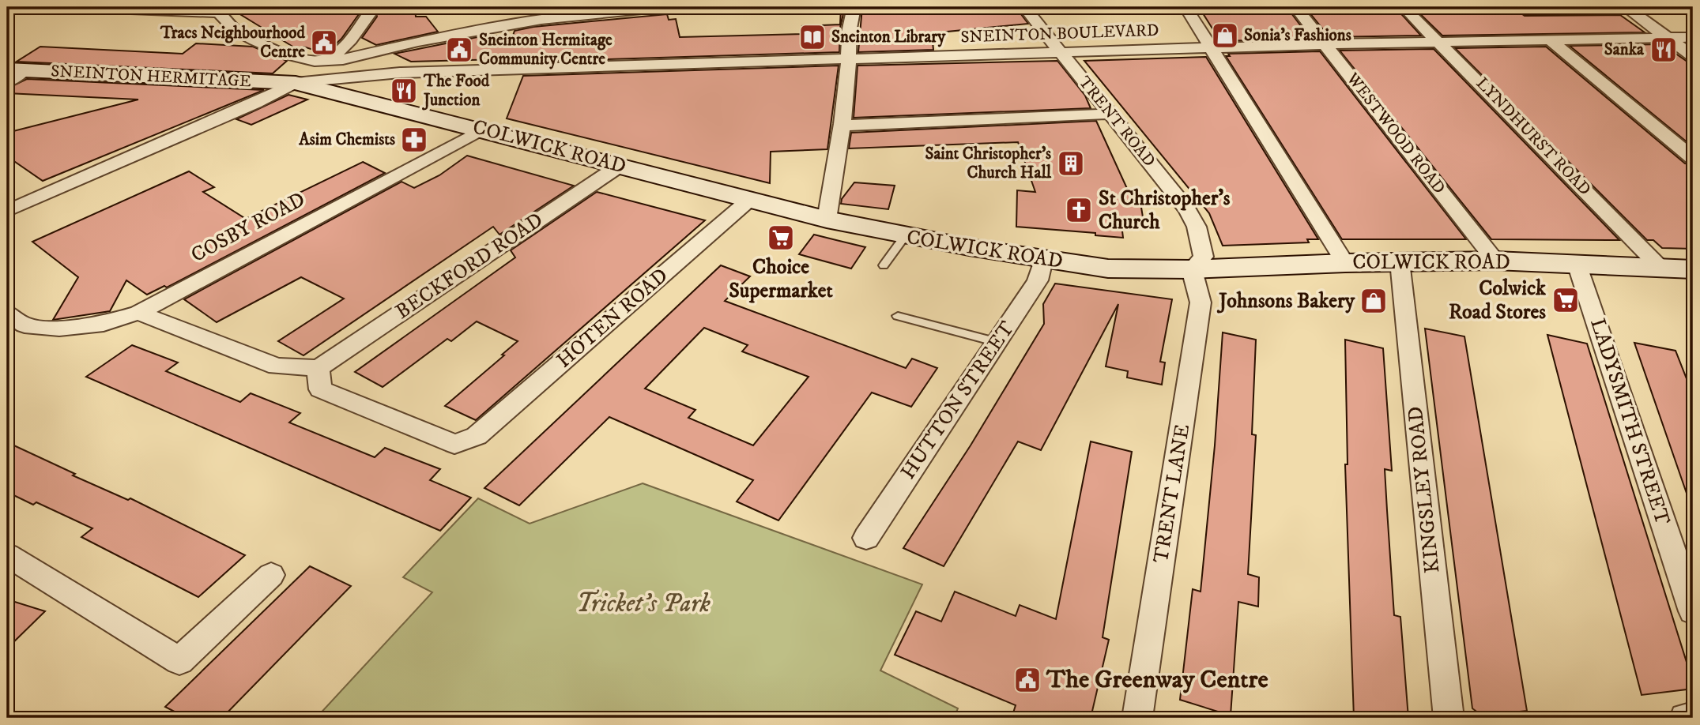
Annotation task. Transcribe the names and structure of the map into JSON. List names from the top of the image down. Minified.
{"streets":{"street":["SNEINTON BOULEVARD","SNEINTON HERMITAGE","TRENT ROAD","WESTWOOD ROAD","LYNDHURST ROAD","COLWICK ROAD","COSBY ROAD","BECKFORD ROAD","HOTEN ROAD","HUTTON STREET","LADYSMITH STREET","KINGSLEY ROAD","TRENT LANE"]},"crossings":[["SNEINTON BOULEVARD","SNEINTON HERMITAGE"],["SNEINTON BOULEVARD","TRENT ROAD"],["SNEINTON BOULEVARD","WESTWOOD ROAD"],["SNEINTON BOULEVARD","LYNDHURST ROAD"],["SNEINTON BOULEVARD","COLWICK ROAD"],["SNEINTON HERMITAGE","COLWICK ROAD"],["TRENT ROAD","COLWICK ROAD"],["TRENT ROAD","TRENT LANE"],["WESTWOOD ROAD","COLWICK ROAD"],["LYNDHURST ROAD","COLWICK ROAD"],["COLWICK ROAD","COSBY ROAD"],["COLWICK ROAD","BECKFORD ROAD"],["COLWICK ROAD","HOTEN ROAD"],["COLWICK ROAD","HUTTON STREET"],["COLWICK ROAD","LADYSMITH STREET"],["COLWICK ROAD","KINGSLEY ROAD"],["COLWICK ROAD","TRENT LANE"],["BECKFORD ROAD","HOTEN ROAD"]],"parks":["Tricket's Park"],"places":{"shop":["Sonia's Fashions","Johnsons Bakery"],"library":["Sneinton Library"],"public building":["Tracs Neighbourhood Centre","Sneinton Hermitage Community Centre","The Greenway Centre"],"restaurant":["Sanka","The Food Junction"],"pharmacy":["Asim Chemists"],"building":["Saint Christopher's Church Hall"],"church":["St Christopher's Church"],"supermarket":["Choice Supermarket","Colwick Road Stores"]}}
